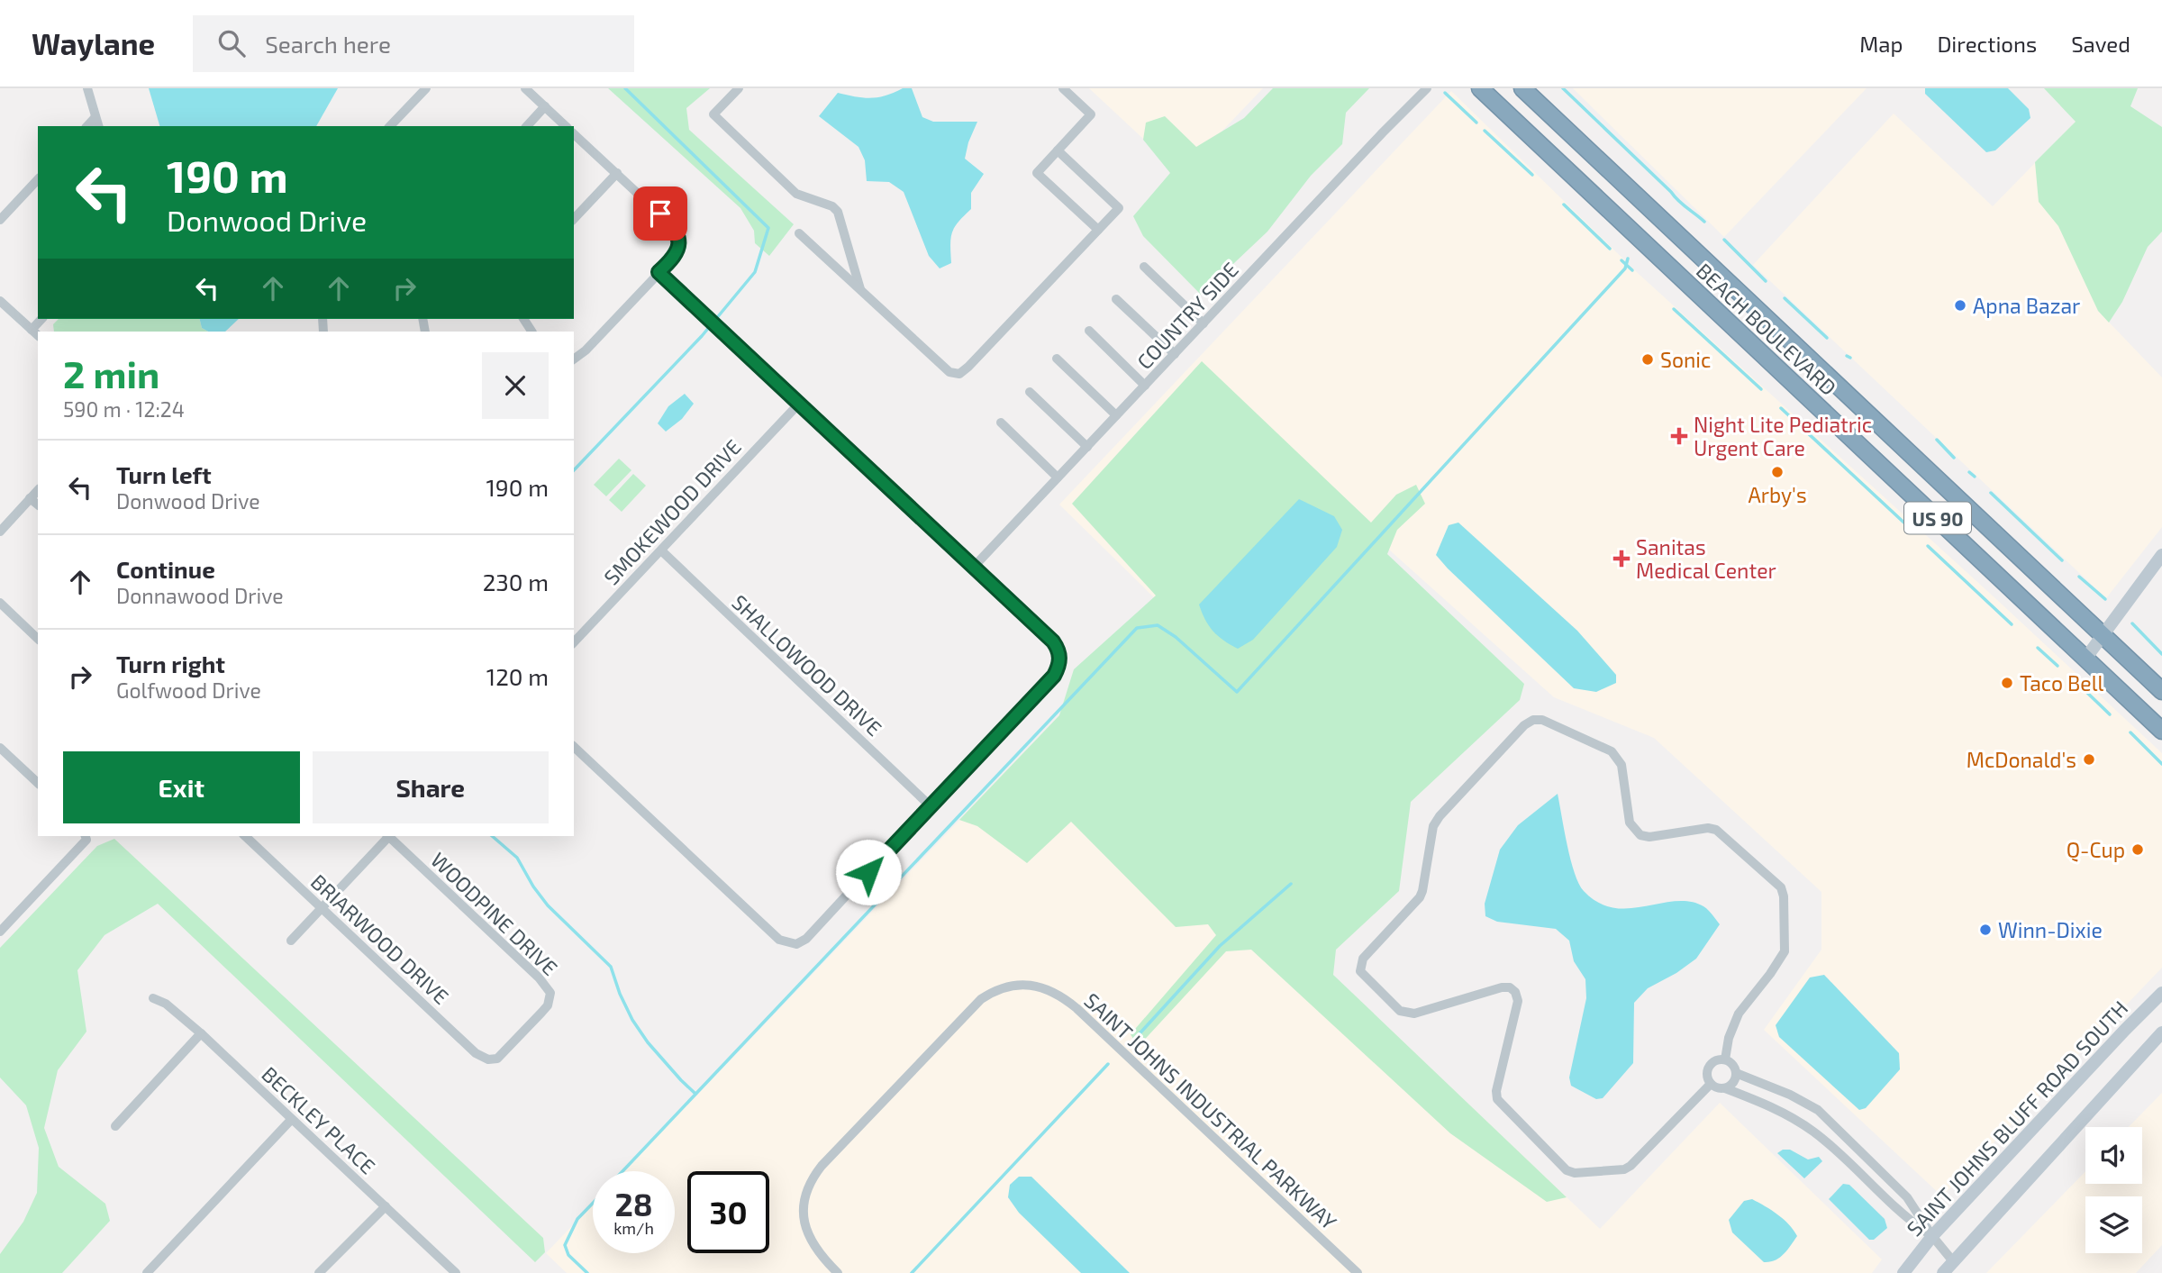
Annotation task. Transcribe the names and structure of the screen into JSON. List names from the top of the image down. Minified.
{"streets":{"highway":["BEACH BOULEVARD","US 90"],"main road":["SAINT JOHNS BLUFF ROAD SOUTH"],"street":["COUNTRY SIDE","SMOKEWOOD DRIVE","SHALLOWOOD DRIVE","WOODPINE DRIVE","BRIARWOOD DRIVE","SAINT JOHNS INDUSTRIAL PARKWAY","BECKLEY PLACE"]},"crossings":[["SMOKEWOOD DRIVE","SHALLOWOOD DRIVE"],["WOODPINE DRIVE","BRIARWOOD DRIVE"]],"places":{"other":["Apna Bazar","Sonic","Arby's","Taco Bell","McDonald's","Q-Cup","Winn-Dixie"],"health":["Night Lite Pediatric Urgent Care","Sanitas Medical Center"]},"page":{"header":"Waylane","search":"Search here","nav":["Map","Directions","Saved"],"turn":["190 m","Donwood Drive"],"heading":["2 min","590 m · 12:24"],"list":[{"name":"Turn left","note":"Donwood Drive","value":"190 m"},{"name":"Continue","note":"Donnawood Drive","value":"230 m"},{"name":"Turn right","note":"Golfwood Drive","value":"120 m"}],"buttons":["Exit","Share"],"speed":"28 km/h","limit":"30"}}
